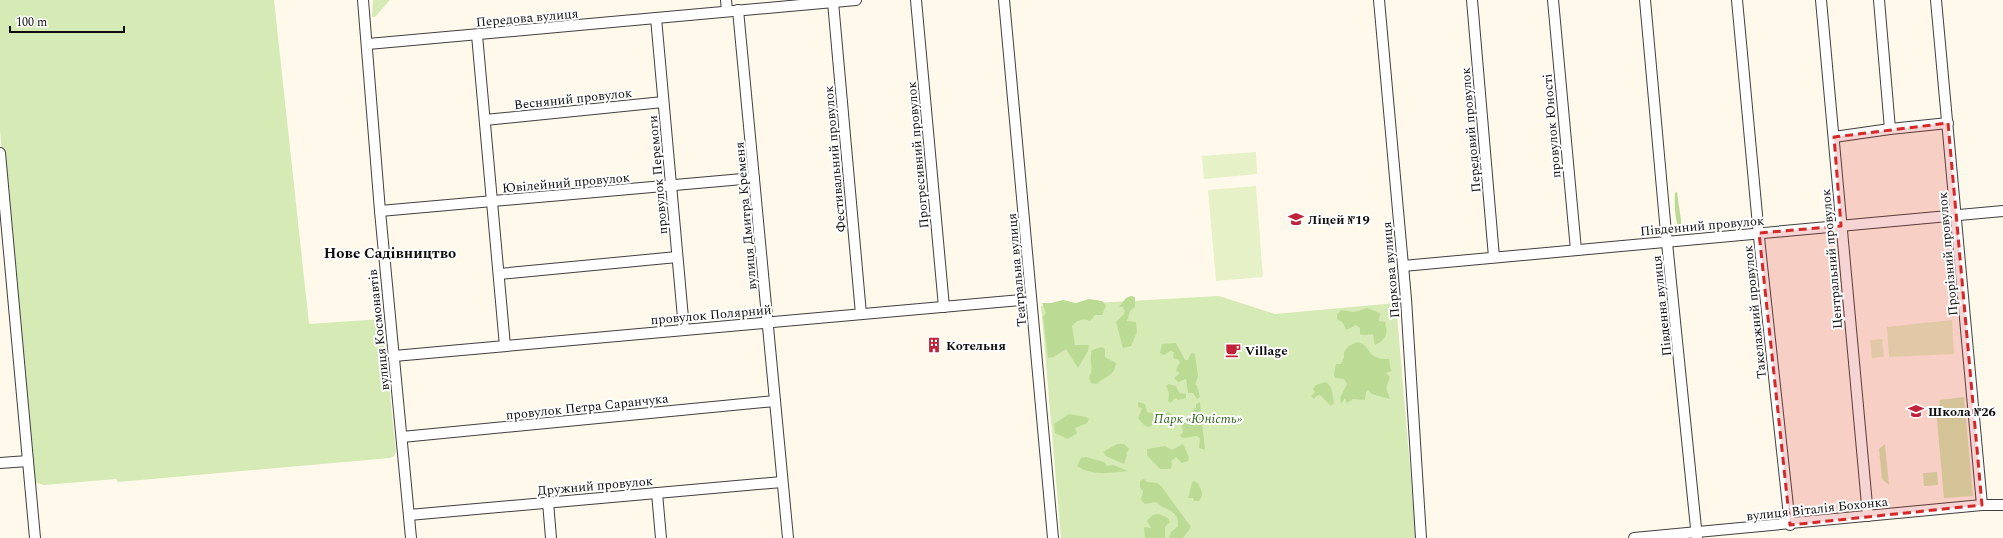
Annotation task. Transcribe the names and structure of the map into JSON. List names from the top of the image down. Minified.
{"streets":{"street":["Передова вулиця","Весняний провулок","провулок Юності","Передовий провулок","Прогресивний провулок","Фестивальний провулок","провулок Перемоги","Ювілейний провулок","вулиця Дмитра Кременя","Південний провулок","Прорізний провулок","Центральний провулок","Театральна вулиця","Паркова вулиця","Південна вулиця","Такелажний провулок","провулок Полярний","вулиця Космонавтів","провулок Петра Саранчука","Дружний провулок","вулиця Віталія Бохонка"]},"crossings":[["Передова вулиця","Фестивальний провулок"],["Передова вулиця","провулок Перемоги"],["Передова вулиця","вулиця Дмитра Кременя"],["Передова вулиця","вулиця Космонавтів"],["Весняний провулок","провулок Перемоги"],["провулок Юності","Південний провулок"],["Передовий провулок","Південний провулок"],["Прогресивний провулок","провулок Полярний"],["Фестивальний провулок","провулок Полярний"],["провулок Перемоги","Ювілейний провулок"],["провулок Перемоги","провулок Полярний"],["Ювілейний провулок","вулиця Дмитра Кременя"],["Ювілейний провулок","вулиця Космонавтів"],["вулиця Дмитра Кременя","провулок Полярний"],["вулиця Дмитра Кременя","провулок Петра Саранчука"],["вулиця Дмитра Кременя","Дружний провулок"],["Південний провулок","Прорізний провулок"],["Південний провулок","Центральний провулок"],["Південний провулок","Паркова вулиця"],["Південний провулок","Південна вулиця"],["Південний провулок","Такелажний провулок"],["Прорізний провулок","вулиця Віталія Бохонка"],["Центральний провулок","вулиця Віталія Бохонка"],["Театральна вулиця","провулок Полярний"],["Південна вулиця","вулиця Віталія Бохонка"],["Такелажний провулок","вулиця Віталія Бохонка"],["провулок Полярний","вулиця Космонавтів"],["вулиця Космонавтів","провулок Петра Саранчука"],["вулиця Космонавтів","Дружний провулок"]],"districts":["Нове Садівництво"],"parks":["Парк «Юність»"],"places":{"school or university":["Ліцей №19","Школа №26"],"building":["Котельня"],"cafe":["Village"]},"scale_bar":"100 m"}
